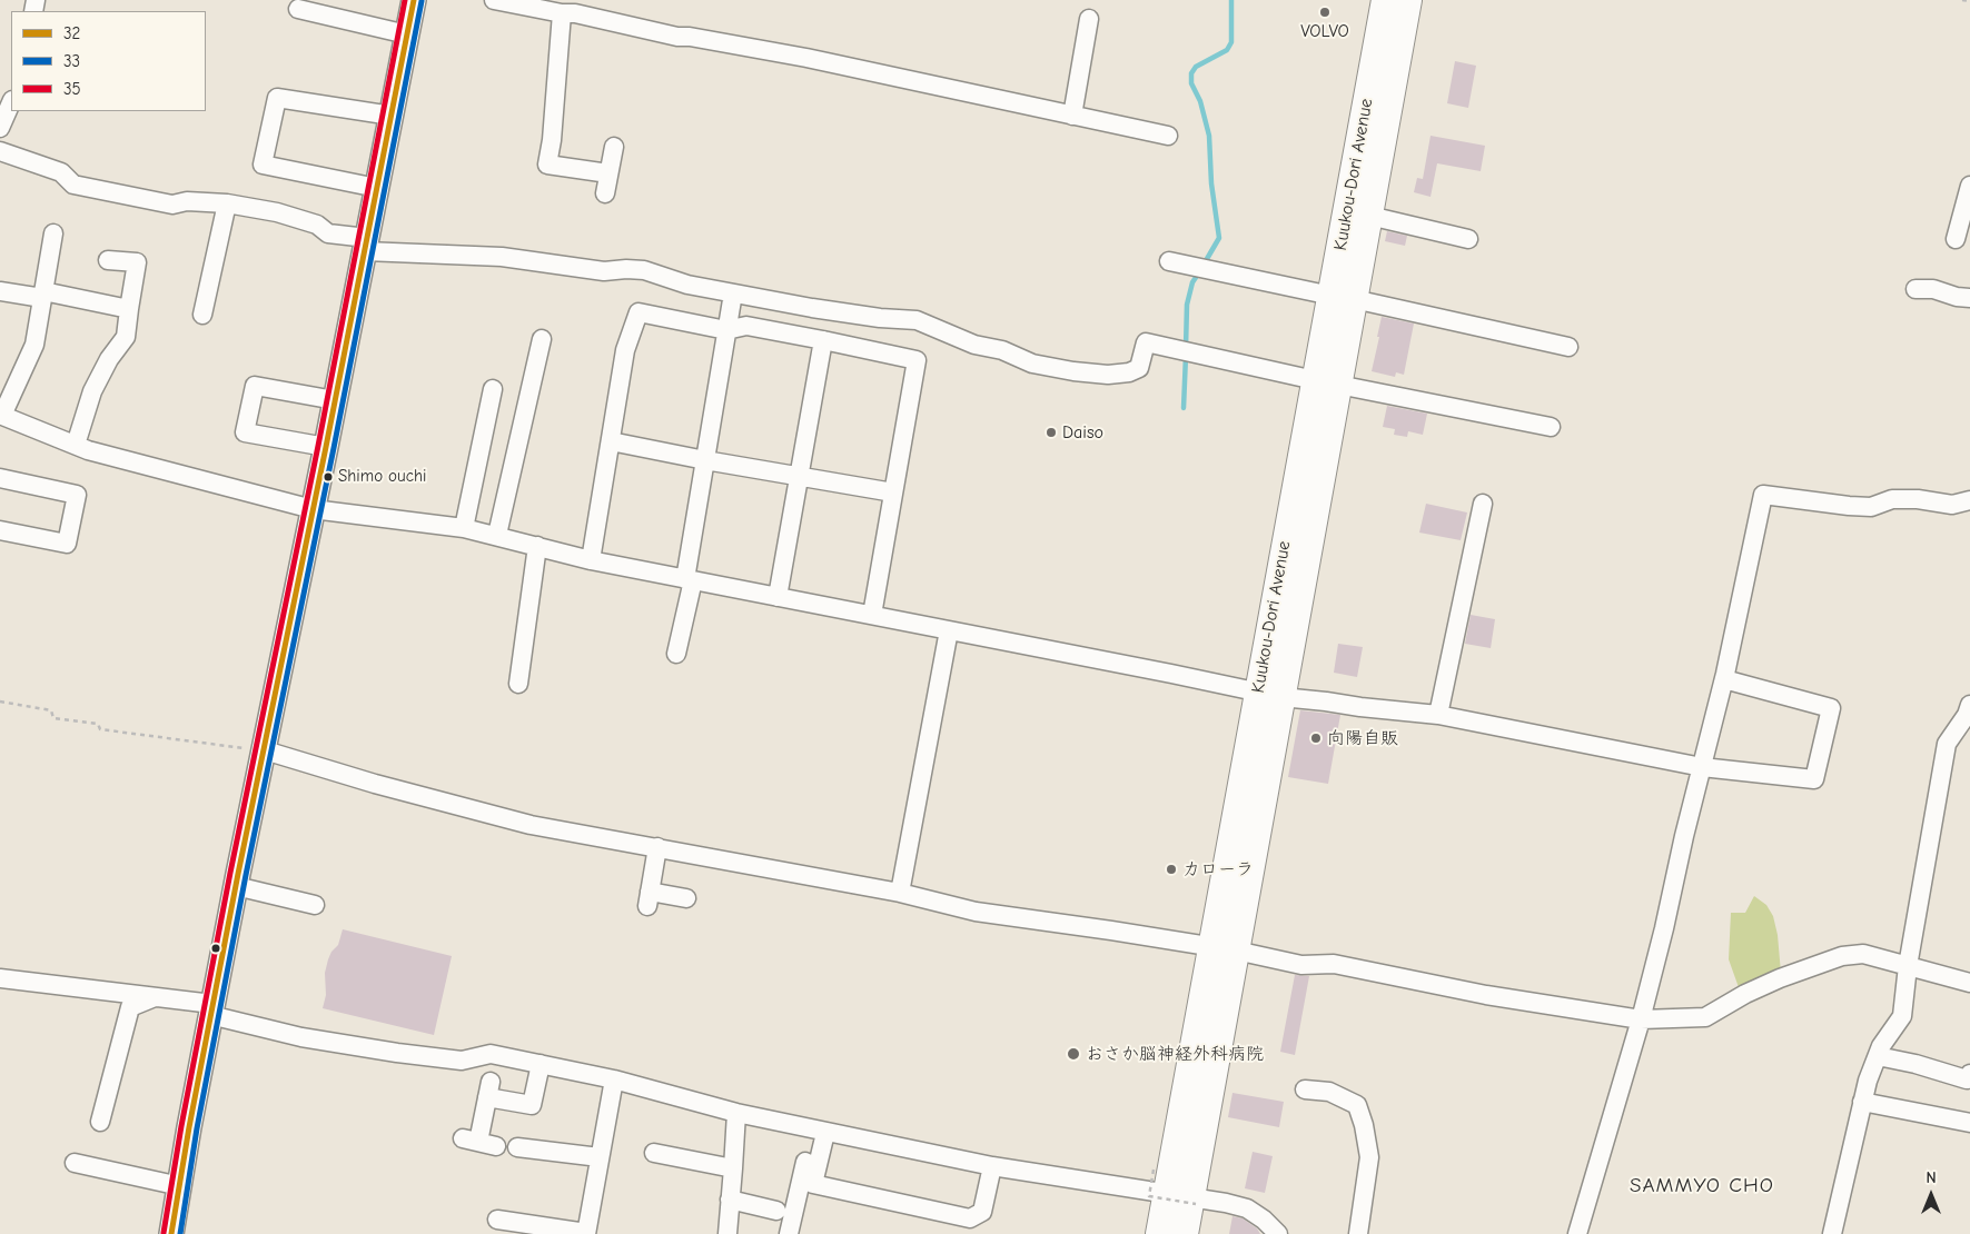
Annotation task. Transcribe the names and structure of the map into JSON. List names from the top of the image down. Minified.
{"streets":{"highway":["Kuukou-Dori Avenue"]},"districts":["SAMMYO CHO"],"places":["VOLVO","Daiso","Shimo ouchi","向陽自販","カローラ","おさか脳神経外科病院"],"lines":["transit line 32","transit line 35","transit line 33"],"legend":["32","33","35"],"north":"top"}
